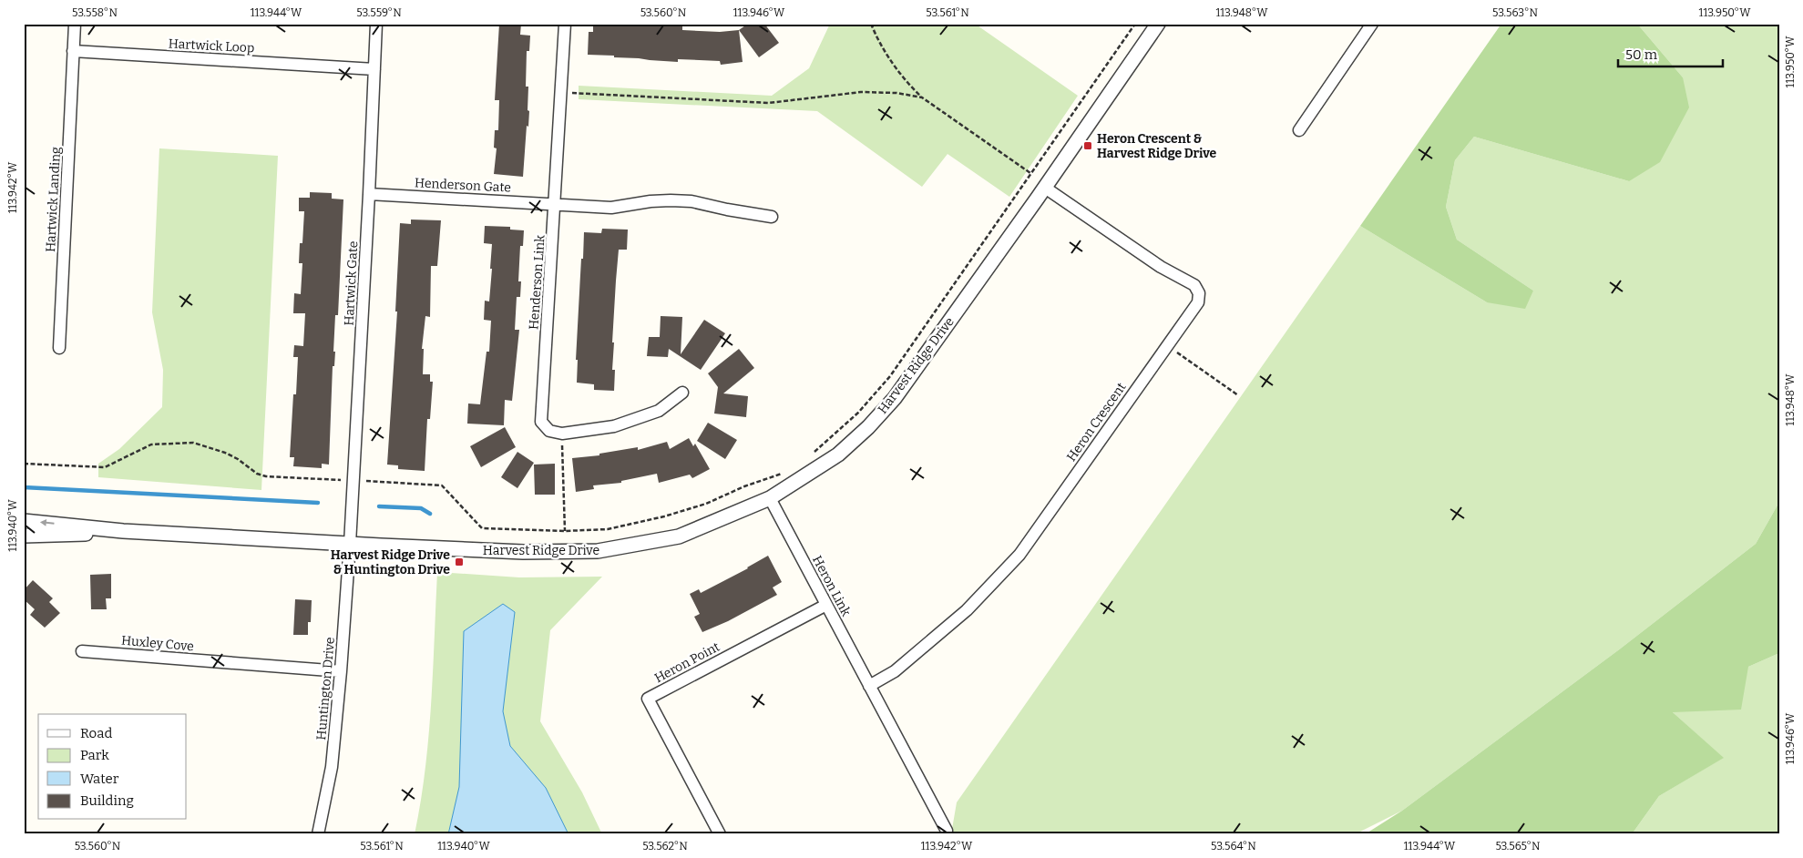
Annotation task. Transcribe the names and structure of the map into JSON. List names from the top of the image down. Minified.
{"streets":{"street":["Hartwick Loop","Henderson Gate","Hartwick Landing","Henderson Link","Hartwick Gate","Harvest Ridge Drive","Heron Crescent","Heron Link","Huxley Cove","Heron Point","Huntington Drive"]},"crossings":[["Hartwick Loop","Hartwick Landing"],["Hartwick Loop","Hartwick Gate"],["Henderson Gate","Henderson Link"],["Henderson Gate","Hartwick Gate"],["Hartwick Gate","Harvest Ridge Drive"],["Hartwick Gate","Huntington Drive"],["Harvest Ridge Drive","Heron Crescent"],["Harvest Ridge Drive","Heron Link"],["Harvest Ridge Drive","Huntington Drive"],["Heron Crescent","Heron Link"],["Heron Link","Heron Point"],["Huxley Cove","Huntington Drive"]],"places":{"transit":["Heron Crescent & Harvest Ridge Drive","Harvest Ridge Drive & Huntington Drive"]},"legend":["Road","Park","Water","Building"],"scale_bar":"50 m","coordinates":["53.558°N","113.944°W","53.559°N","53.560°N","113.946°W","53.561°N","113.948°W","53.563°N","113.950°W","113.942°W","113.940°W","53.562°N","53.564°N","53.565°N"]}
